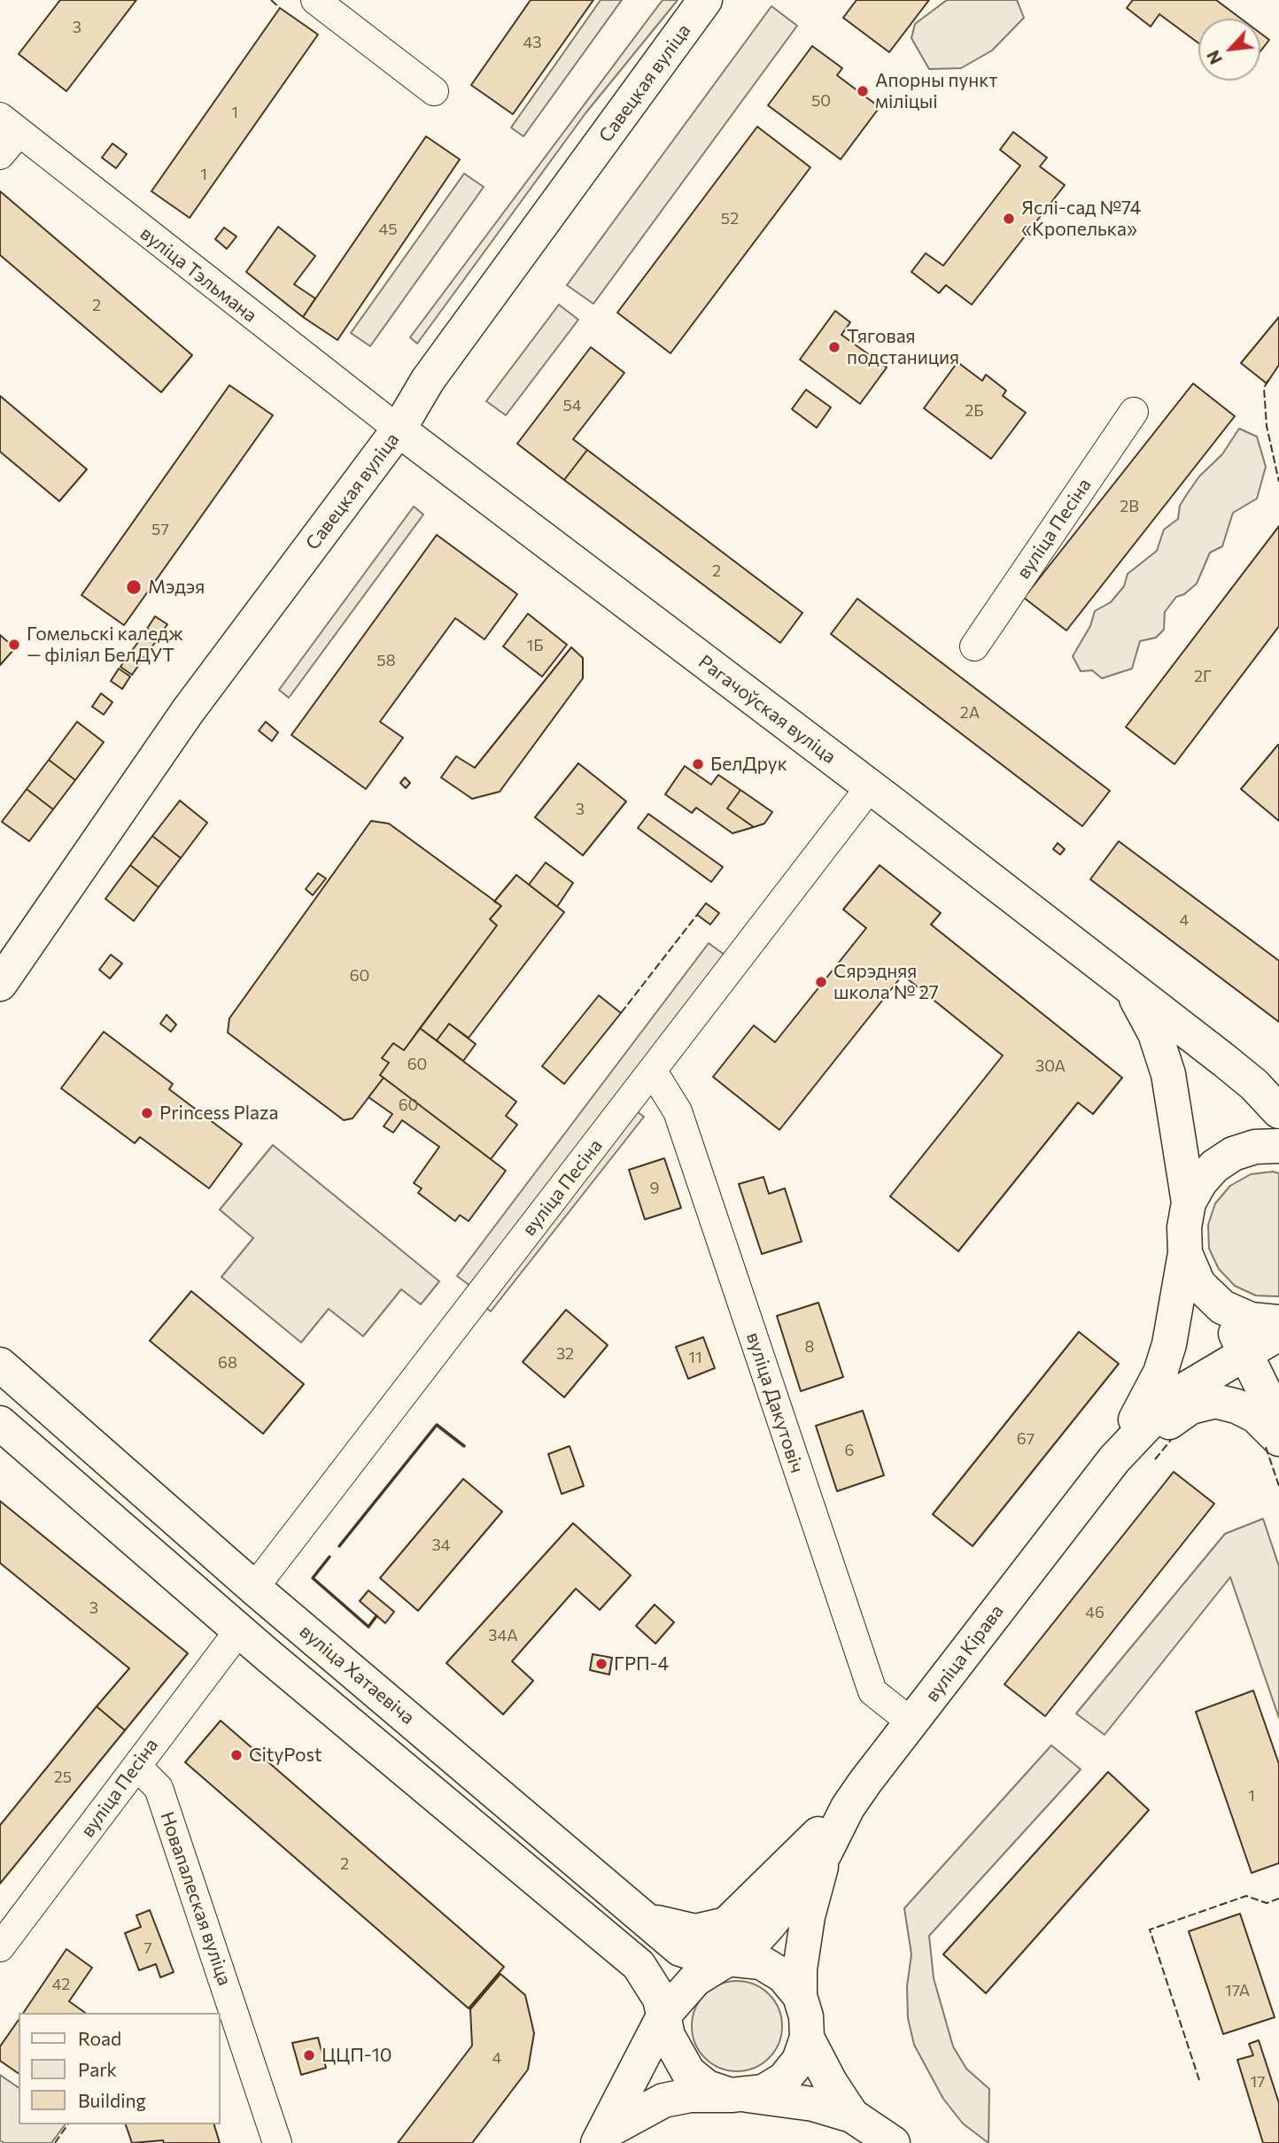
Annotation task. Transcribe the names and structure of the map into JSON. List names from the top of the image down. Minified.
{"streets":{"main road":["Савецкая вуліца","Рагачоўская вуліца","вуліца Кірава","вуліца Хатаевіча"],"street":["вуліца Тэльмана","вуліца Песіна","вуліца Дакутовіч","Новапалеская вуліца"]},"crossings":[["Савецкая вуліца","вуліца Тэльмана"],["Савецкая вуліца","Рагачоўская вуліца"],["вуліца Тэльмана","Рагачоўская вуліца"],["вуліца Песіна","Рагачоўская вуліца"],["вуліца Песіна","вуліца Дакутовіч"],["вуліца Песіна","вуліца Хатаевіча"],["вуліца Песіна","Новапалеская вуліца"],["вуліца Дакутовіч","вуліца Кірава"],["вуліца Кірава","вуліца Хатаевіча"]],"places":["Апорны пункт міліцыі","Яслі-сад №74 «Кропелька»","Тяговая подстаниция","Мэдэя","Гомельскі каледж — філіял БелДУТ","БелДрук","Сярэдняя школа № 27","Princess Plaza","ГРП-4","CityPost","ЦЦП-10"],"house_numbers":["3","43","50","1","1","52","45","2","54","2Б","2В","57","2","1Б","58","2Г","2А","3","4","60","60","30А","60","9","8","32","11","68","67","6","34","3","46","34А","25","1","2","7","42","17А","4","17"],"legend":["Road","Park","Building"],"north":"bottom left"}
